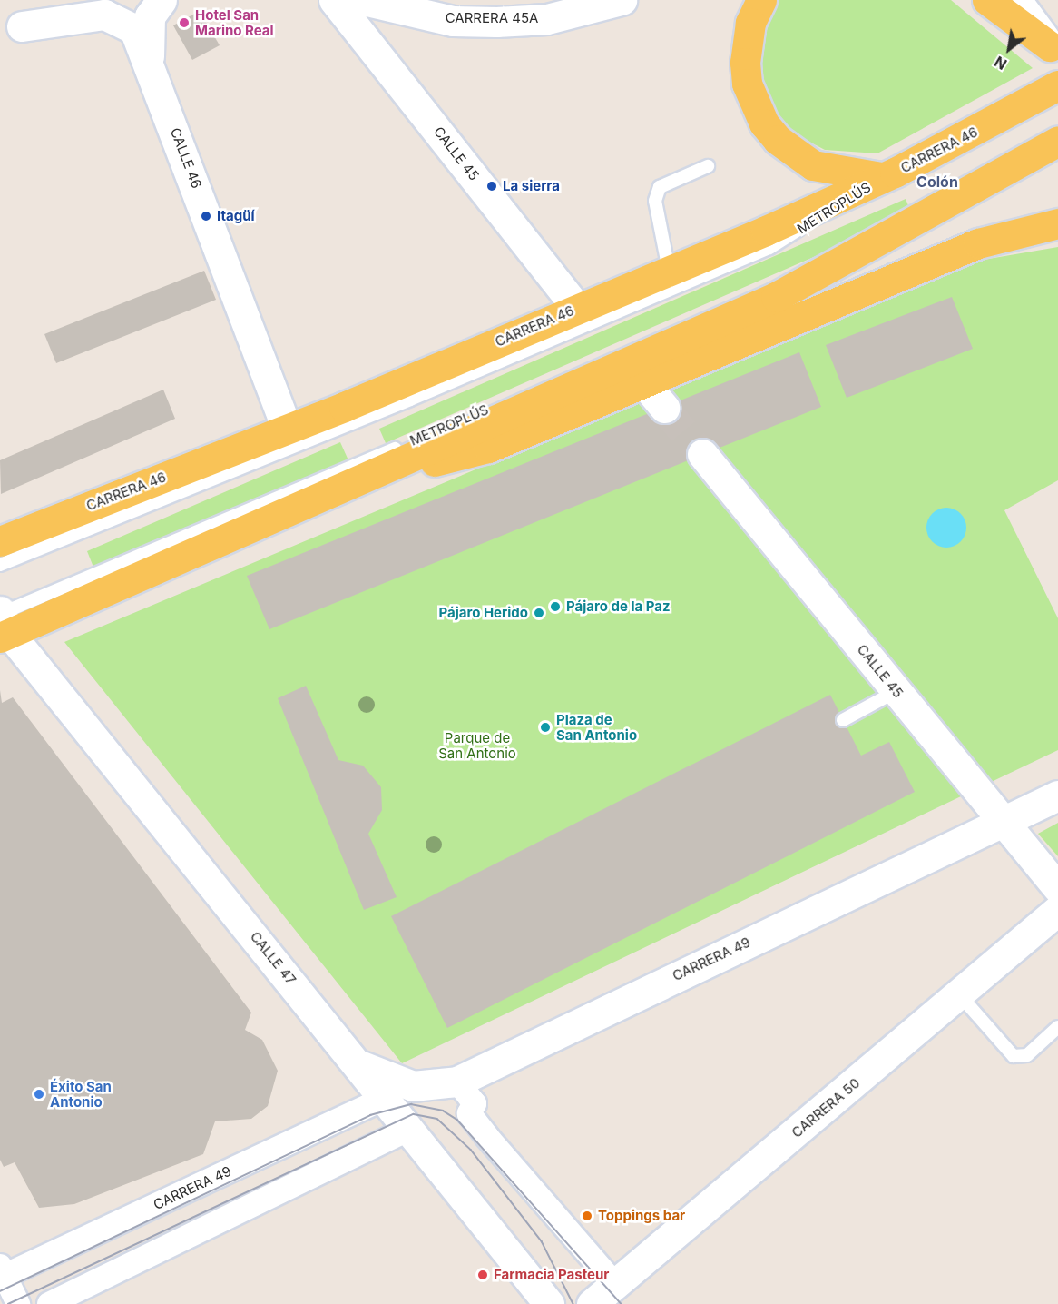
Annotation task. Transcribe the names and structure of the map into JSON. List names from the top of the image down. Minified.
{"streets":{"main road":["CARRERA 46"],"street":["CARRERA 45A","CALLE 45","CALLE 46","CALLE 47","CARRERA 49","CARRERA 50"],"lane":["METROPLÚS"]},"crossings":[["CARRERA 46","CALLE 45"],["CARRERA 46","CALLE 46"],["CARRERA 46","METROPLÚS"],["CALLE 45","CARRERA 49"],["METROPLÚS","CALLE 47"],["CALLE 47","CARRERA 49"]],"districts":["Colón"],"parks":["Parque de San Antonio"],"places":["Hotel San Marino Real","La sierra","Itagüí","Pájaro de la Paz","Pájaro Herido","Plaza de San Antonio","Éxito San Antonio","Toppings bar","Farmacia Pasteur"],"north":"bottom left"}
